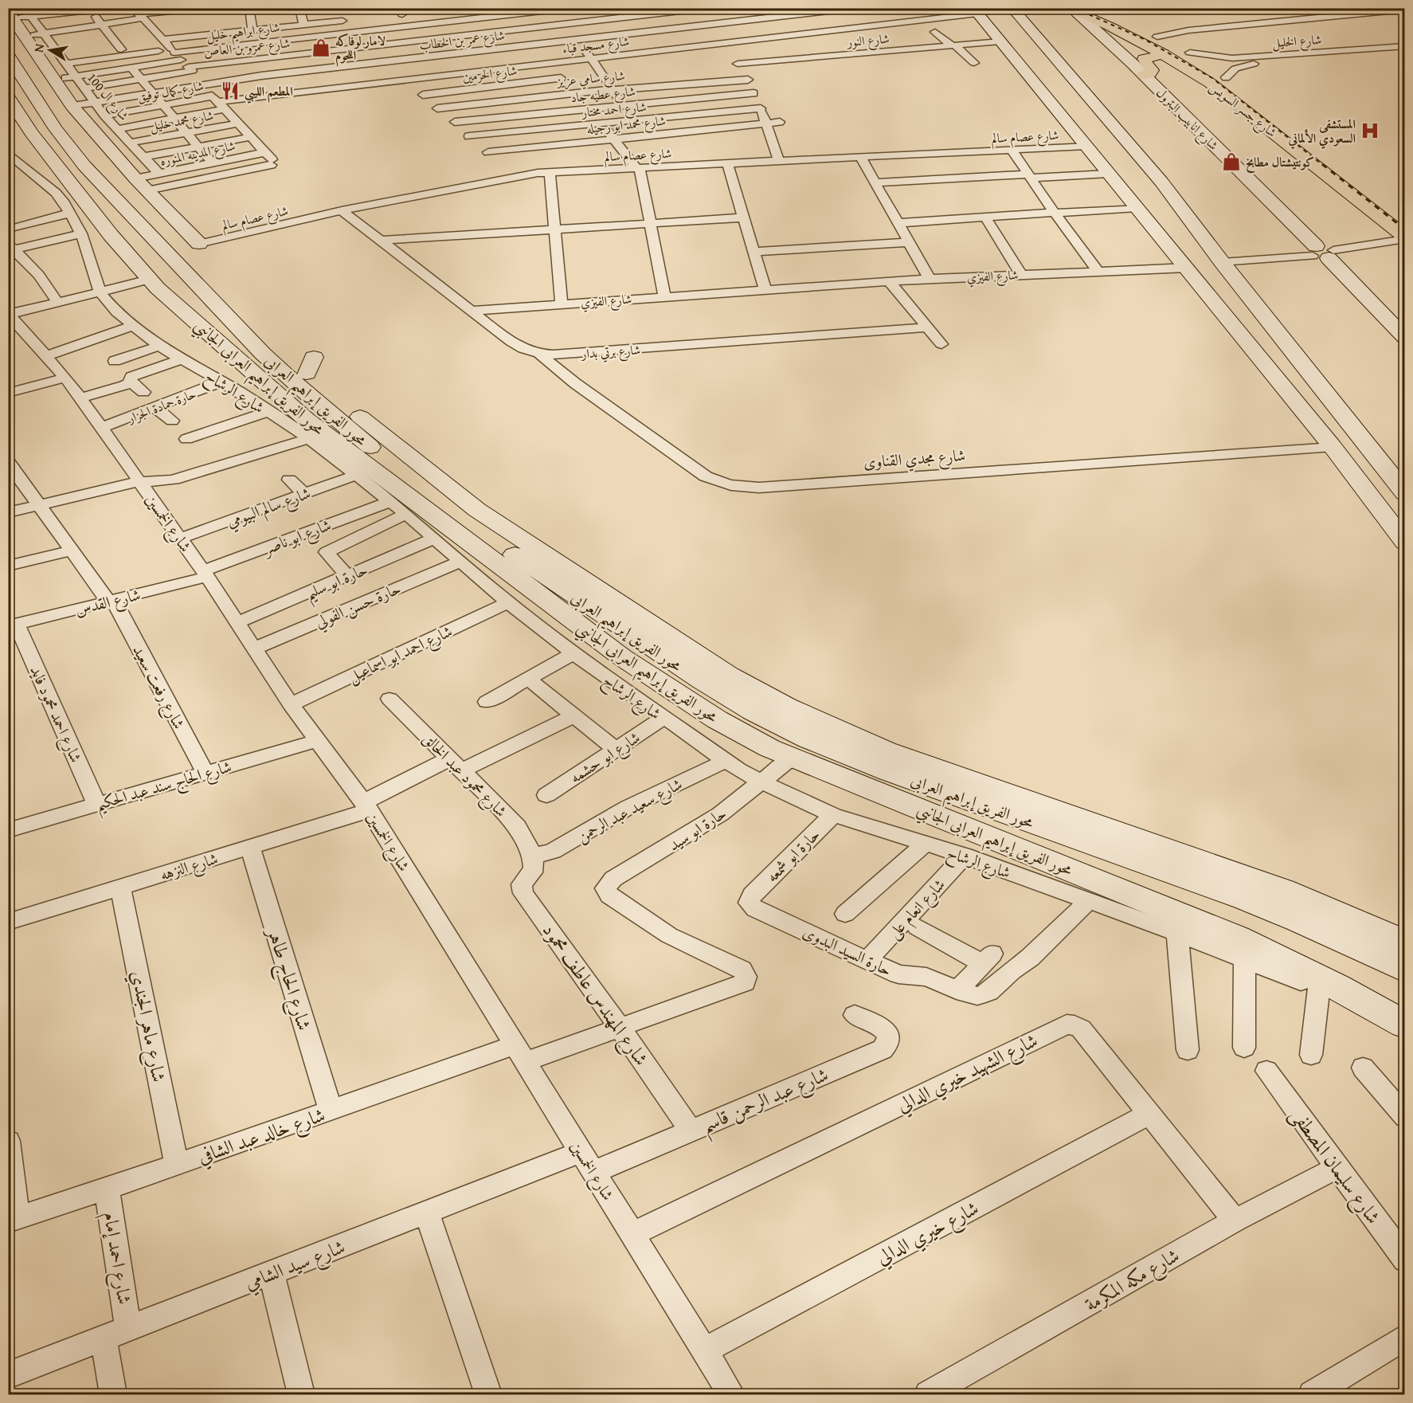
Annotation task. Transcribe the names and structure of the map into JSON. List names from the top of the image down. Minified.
{"streets":{"main road":["شارع جسر السويس","شارع انابيب البترول","محور الفريق إبراهيم العرابى الجانبي","محور الفريق إبراهيم العرابى"],"street":["شارع ابراهيم خليل","شارع عمر بن الخطاب","شارع النور","شارع الخليل","شارع مسجد قباء","شارع عمرو بن العاص","شارع الحرمين","شارع سامي عزيز","شارع كمال توفيق","شارع عطيه جاد","شارع ال 100","شارع احمد مختار","شارع محمد خليل","شارع محمد ابو رجيله","شارع عصام سالم","شارع المدينه المنوره","شارع الفيزي","شارع برتي بدار","شارع الرشاح","حارة حمادة الجزار","شارع مجدي القناوى","شارع سالم البيومي","شارع الخمسين","شارع ابو ناصر","حارة ابو سليم","شارع القدس","حارة حسن الفولي","شارع احمد ابو اسماعيل","شارع رفعت سعيد","شارع احمد محمود فايد","شارع ابو حشمه","شارع محمود عبد الخالق","شارع الحاج سند عبد الحكيم","شارع سعيد عبد الرحمن","حارة ابو سيد","حارة ابو شمعه","شارع النزهه","شارع انعام على","حارة السيد البدوى","شارع الحاج طاهر","شارع المهندس عاطف محمود","شارع ماهر الجندي","شارع الشهيد خيري الدالي","شارع عبد الرحمن قاسم","شارع خالد عبد الشافي","شارع سليمان المصطفى","شارع خيري الدالي","شارع احمد إمام","شارع سيد الشامي","شارع مكه المكرمة"]},"crossings":[["شارع ابراهيم خليل","شارع عمرو بن العاص"],["شارع عمر بن الخطاب","شارع مسجد قباء"],["شارع عمر بن الخطاب","شارع ال 100"],["شارع عمر بن الخطاب","محور الفريق إبراهيم العرابى"],["شارع النور","شارع مسجد قباء"],["شارع الخليل","شارع جسر السويس"],["شارع مسجد قباء","شارع كمال توفيق"],["شارع كمال توفيق","شارع ال 100"],["شارع ال 100","شارع محمد خليل"],["شارع ال 100","شارع المدينه المنوره"],["شارع جسر السويس","شارع انابيب البترول"],["شارع عصام سالم","شارع برتي بدار"],["شارع الفيزي","شارع برتي بدار"],["شارع برتي بدار","شارع مجدي القناوى"],["محور الفريق إبراهيم العرابى الجانبي","شارع الرشاح"],["محور الفريق إبراهيم العرابى الجانبي","حارة ابو سيد"],["شارع الرشاح","حارة حمادة الجزار"],["شارع الرشاح","شارع سالم البيومي"],["شارع الرشاح","شارع ابو ناصر"],["شارع الرشاح","حارة ابو سليم"],["شارع الرشاح","حارة حسن الفولي"],["شارع الرشاح","شارع احمد ابو اسماعيل"],["شارع الرشاح","شارع ابو حشمه"],["شارع الرشاح","شارع سعيد عبد الرحمن"],["شارع الرشاح","حارة ابو سيد"],["شارع الرشاح","حارة ابو شمعه"],["شارع الرشاح","شارع انعام على"],["شارع الرشاح","حارة السيد البدوى"],["حارة حمادة الجزار","شارع الخمسين"],["شارع سالم البيومي","شارع الخمسين"],["شارع الخمسين","شارع ابو ناصر"],["شارع الخمسين","حارة ابو سليم"],["شارع الخمسين","شارع القدس"],["شارع الخمسين","حارة حسن الفولي"],["شارع الخمسين","شارع احمد ابو اسماعيل"],["شارع الخمسين","شارع الحاج سند عبد الحكيم"],["شارع الخمسين","شارع النزهه"],["شارع الخمسين","شارع الشهيد خيري الدالي"],["شارع الخمسين","شارع عبد الرحمن قاسم"],["شارع الخمسين","شارع خالد عبد الشافي"],["شارع الخمسين","شارع خيري الدالي"],["شارع الخمسين","شارع سيد الشامي"],["شارع ابو ناصر","شارع القدس"],["شارع القدس","شارع رفعت سعيد"],["شارع القدس","شارع احمد محمود فايد"],["شارع رفعت سعيد","شارع الحاج سند عبد الحكيم"],["شارع احمد محمود فايد","شارع الحاج سند عبد الحكيم"],["شارع محمود عبد الخالق","شارع سعيد عبد الرحمن"],["شارع محمود عبد الخالق","شارع النزهه"],["شارع محمود عبد الخالق","شارع المهندس عاطف محمود"],["شارع سعيد عبد الرحمن","شارع المهندس عاطف محمود"],["حارة ابو سيد","شارع خالد عبد الشافي"],["حارة ابو شمعه","حارة السيد البدوى"],["شارع النزهه","شارع الحاج طاهر"],["شارع النزهه","شارع ماهر الجندي"],["شارع انعام على","حارة السيد البدوى"],["شارع الحاج طاهر","شارع خالد عبد الشافي"],["شارع المهندس عاطف محمود","شارع عبد الرحمن قاسم"],["شارع المهندس عاطف محمود","شارع خالد عبد الشافي"],["شارع ماهر الجندي","شارع خالد عبد الشافي"],["شارع الشهيد خيري الدالي","شارع خيري الدالي"],["شارع الشهيد خيري الدالي","شارع مكه المكرمة"],["شارع عبد الرحمن قاسم","شارع سيد الشامي"],["شارع خالد عبد الشافي","شارع احمد إمام"],["شارع سليمان المصطفى","شارع مكه المكرمة"],["شارع احمد إمام","شارع سيد الشامي"]],"places":{"shop":["لامار لوفاكه اللحوم","كونتيشتال مطابخ"],"restaurant":["المطعم الليبي"],"hospital":["المستشفى السعودي الألماني"]},"north":"left"}
